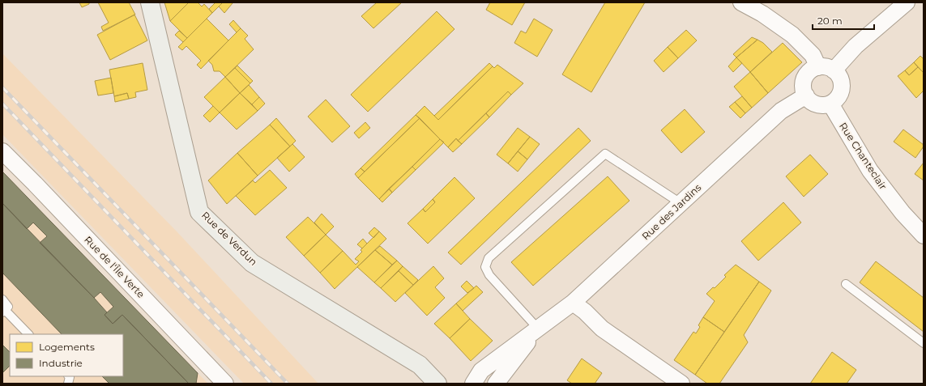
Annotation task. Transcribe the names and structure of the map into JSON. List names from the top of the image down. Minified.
{"streets":{"main road":["Rue de Verdun"],"street":["Rue Chanteclair","Rue des Jardins","Rue de l'Île Verte"]},"crossings":[["Rue Chanteclair","Rue des Jardins"]],"legend":["Logements","Industrie"],"scale_bar":"20 m"}
